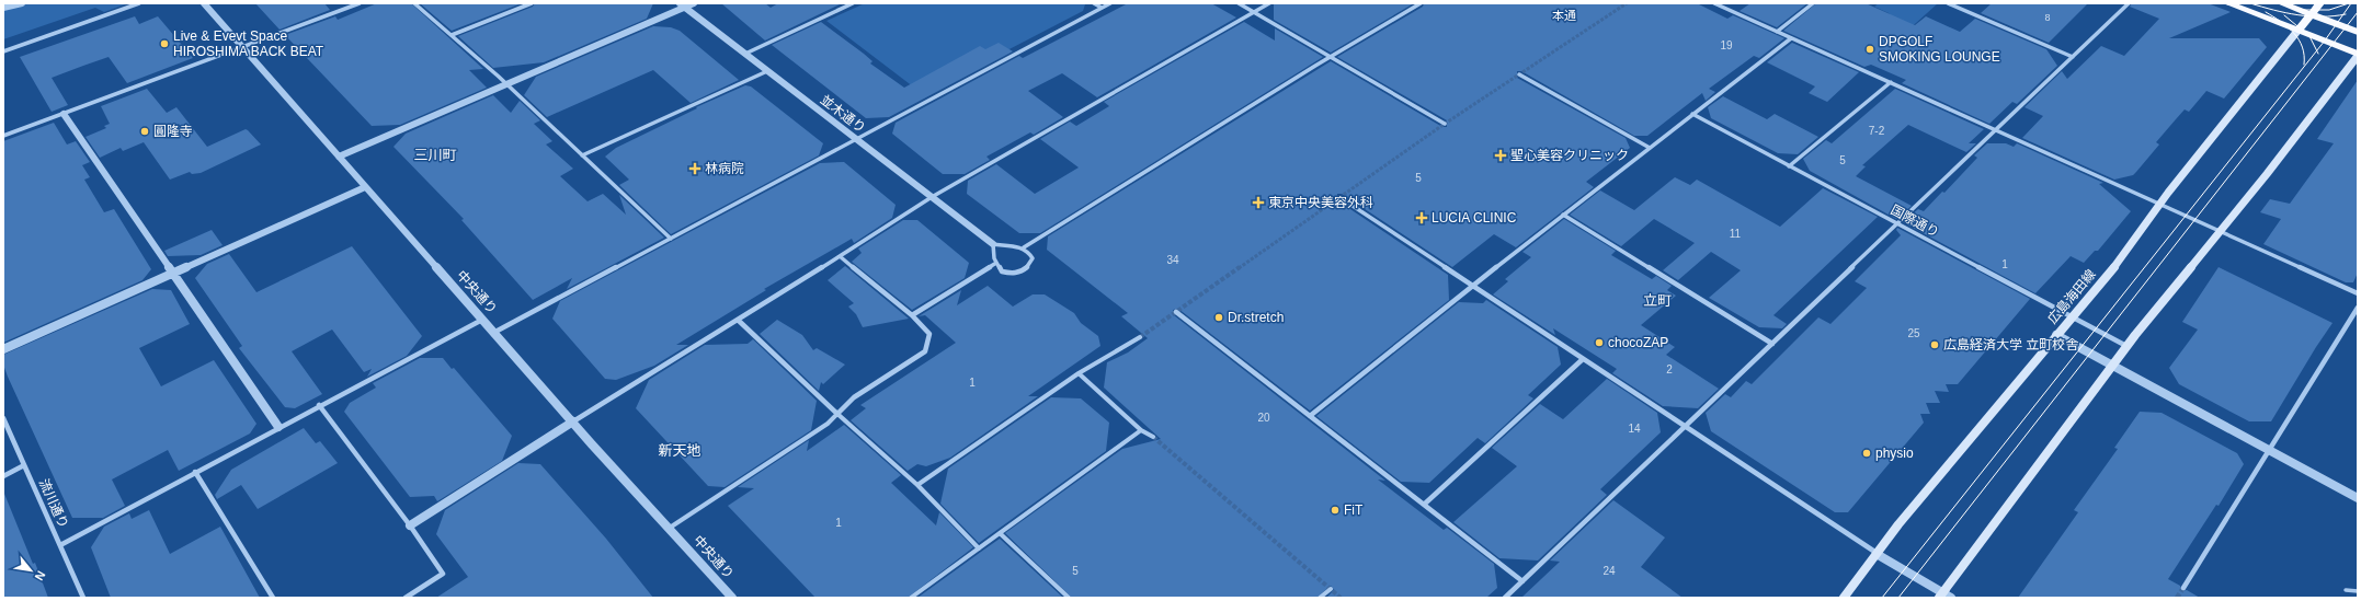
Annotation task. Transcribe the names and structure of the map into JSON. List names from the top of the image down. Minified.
{"streets":{"main road":["広島海田線"],"street":["並木通り","国際通り","中央通り","流川通り"]},"crossings":[["国際通り","広島海田線"]],"districts":["本通","三川町","立町","新天地"],"places":{"other":["Live & Evevt Space HIROSHIMA BACK BEAT","DPGOLF SMOKING LOUNGE","圓隆寺","Dr.stretch","chocoZAP","広島経済大学 立町校舎","physio","FiT"],"health":["聖心美容クリニック","林病院","東京中央美容外科","LUCIA CLINIC"]},"house_numbers":["8","19","7-2","5","5","11","34","1","25","2","1","20","14","1","5","24"],"north":"bottom right"}
